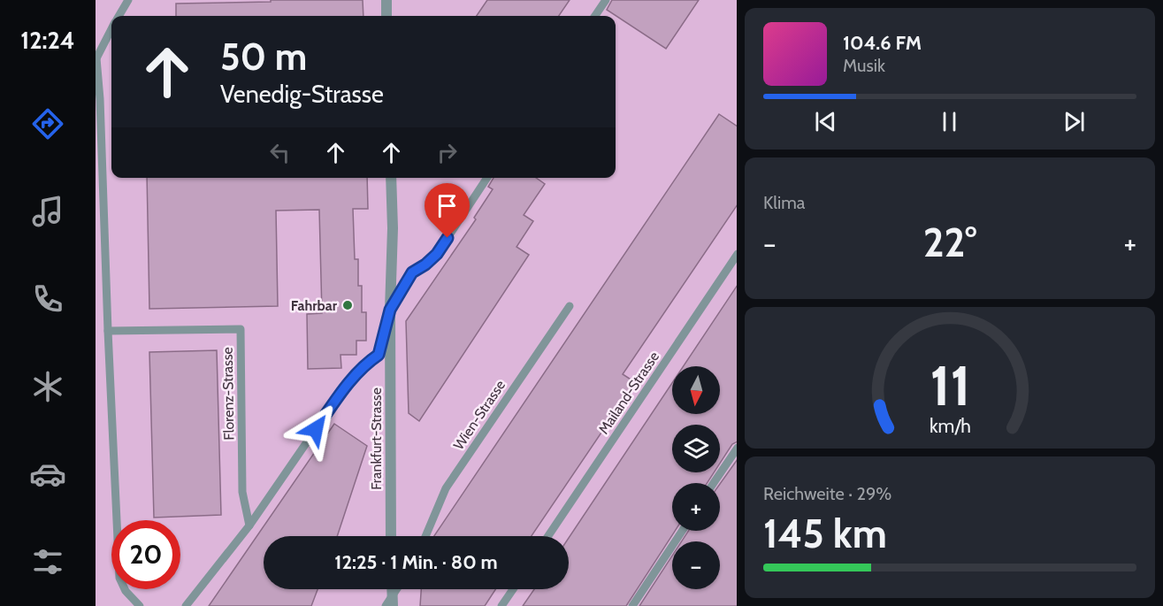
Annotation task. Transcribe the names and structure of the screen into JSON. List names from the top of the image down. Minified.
{"streets":{"street":["Frankfurt-Strasse"],"lane":["Mailand-Strasse","Florenz-Strasse","Wien-Strasse"]},"places":["Fahrbar"],"north":"bottom","page":{"tabs":"12:24","turn":["50 m","Venedig-Strasse"],"song":["104.6 FM","Musik"],"tile":["Klima",["Reichweite · 29%","145 km"]],"heat":["−","22°","+"],"map_buttons":["+","−"],"limit":"20","trip":"12:25 · 1 Min. · 80 m","gauge":["11","km/h"]}}
